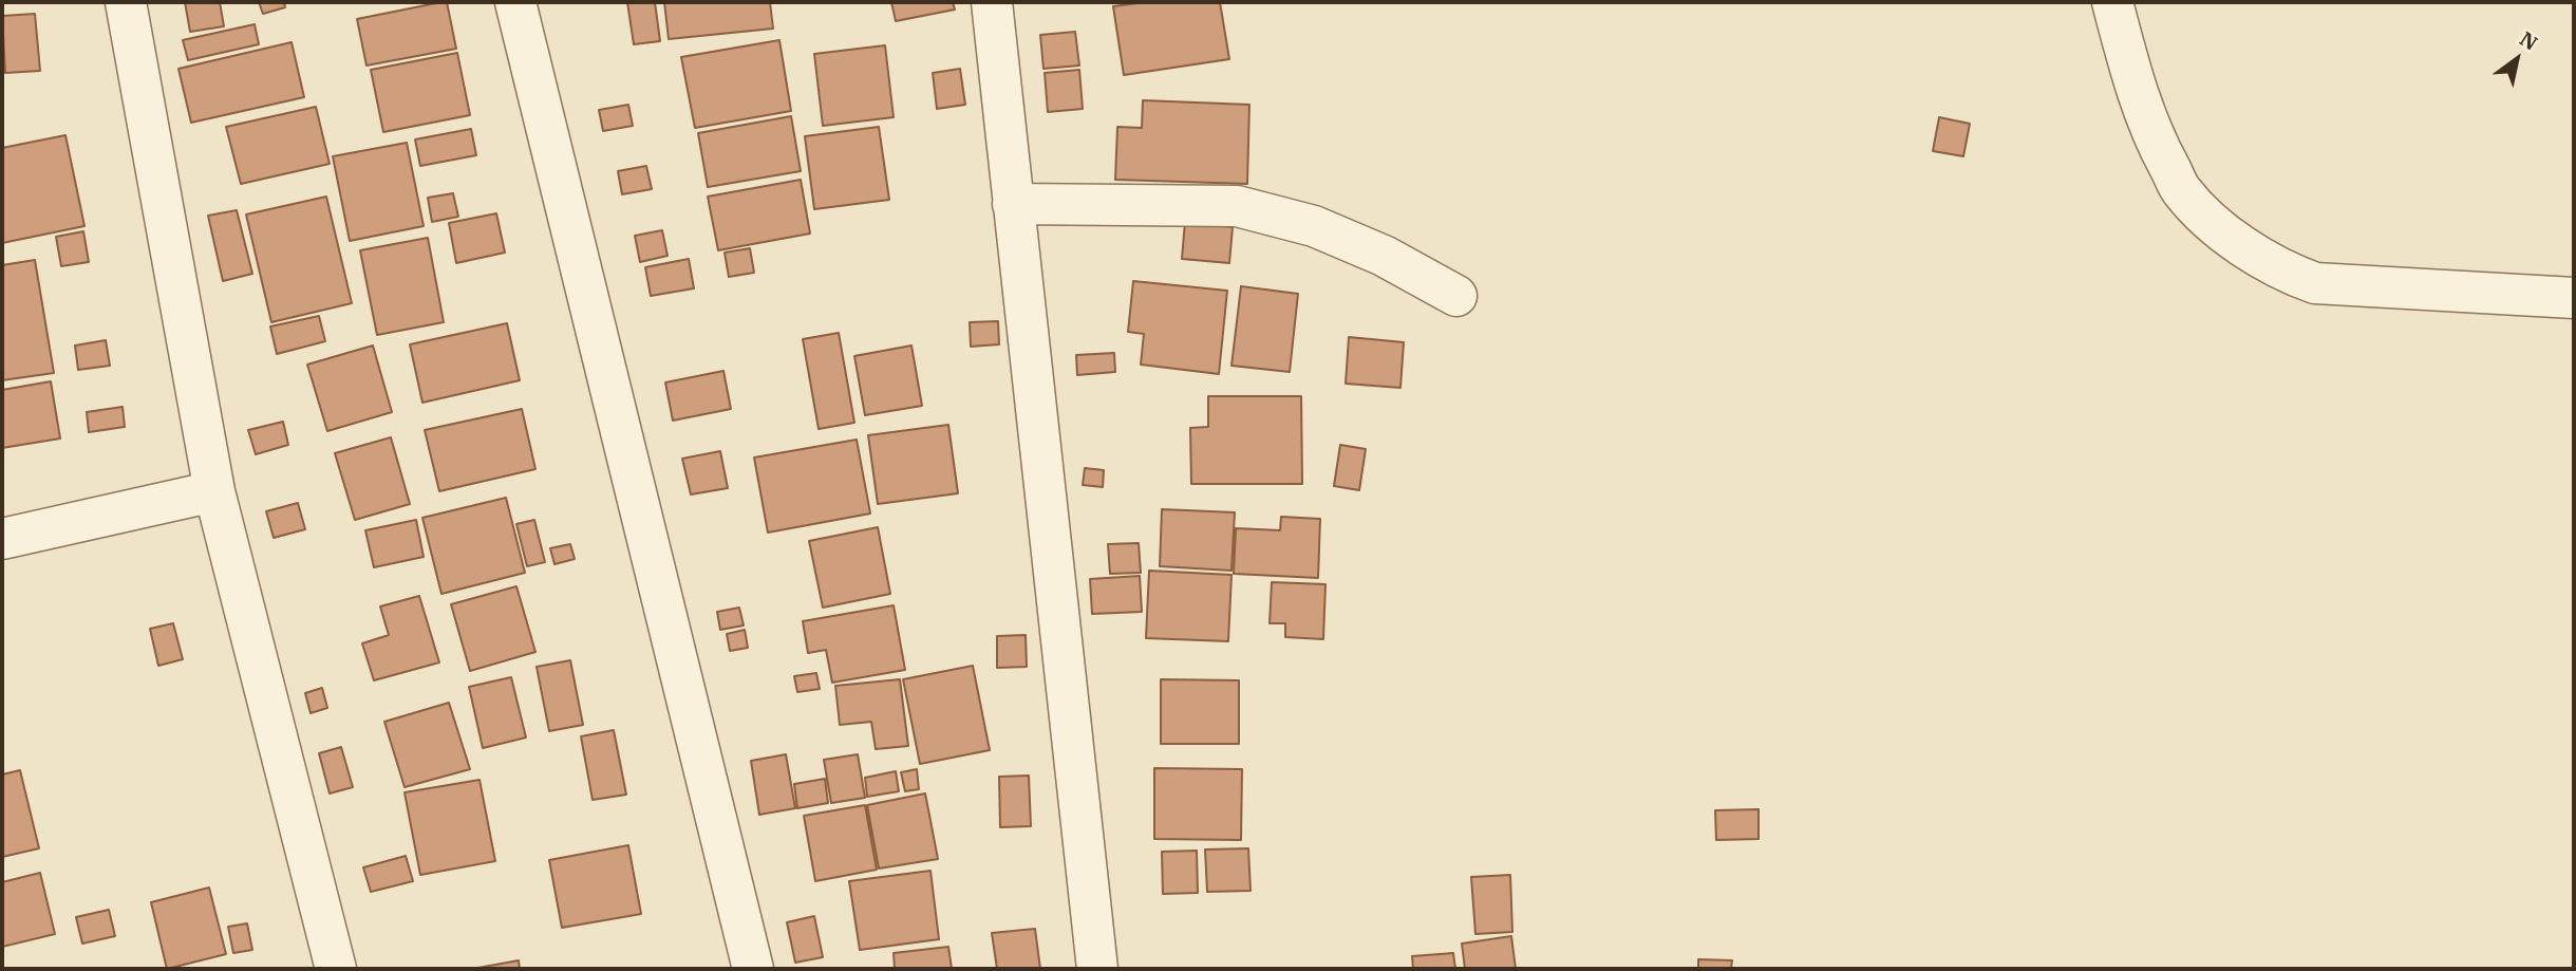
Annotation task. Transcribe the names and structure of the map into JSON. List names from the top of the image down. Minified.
{"north":"top right"}
